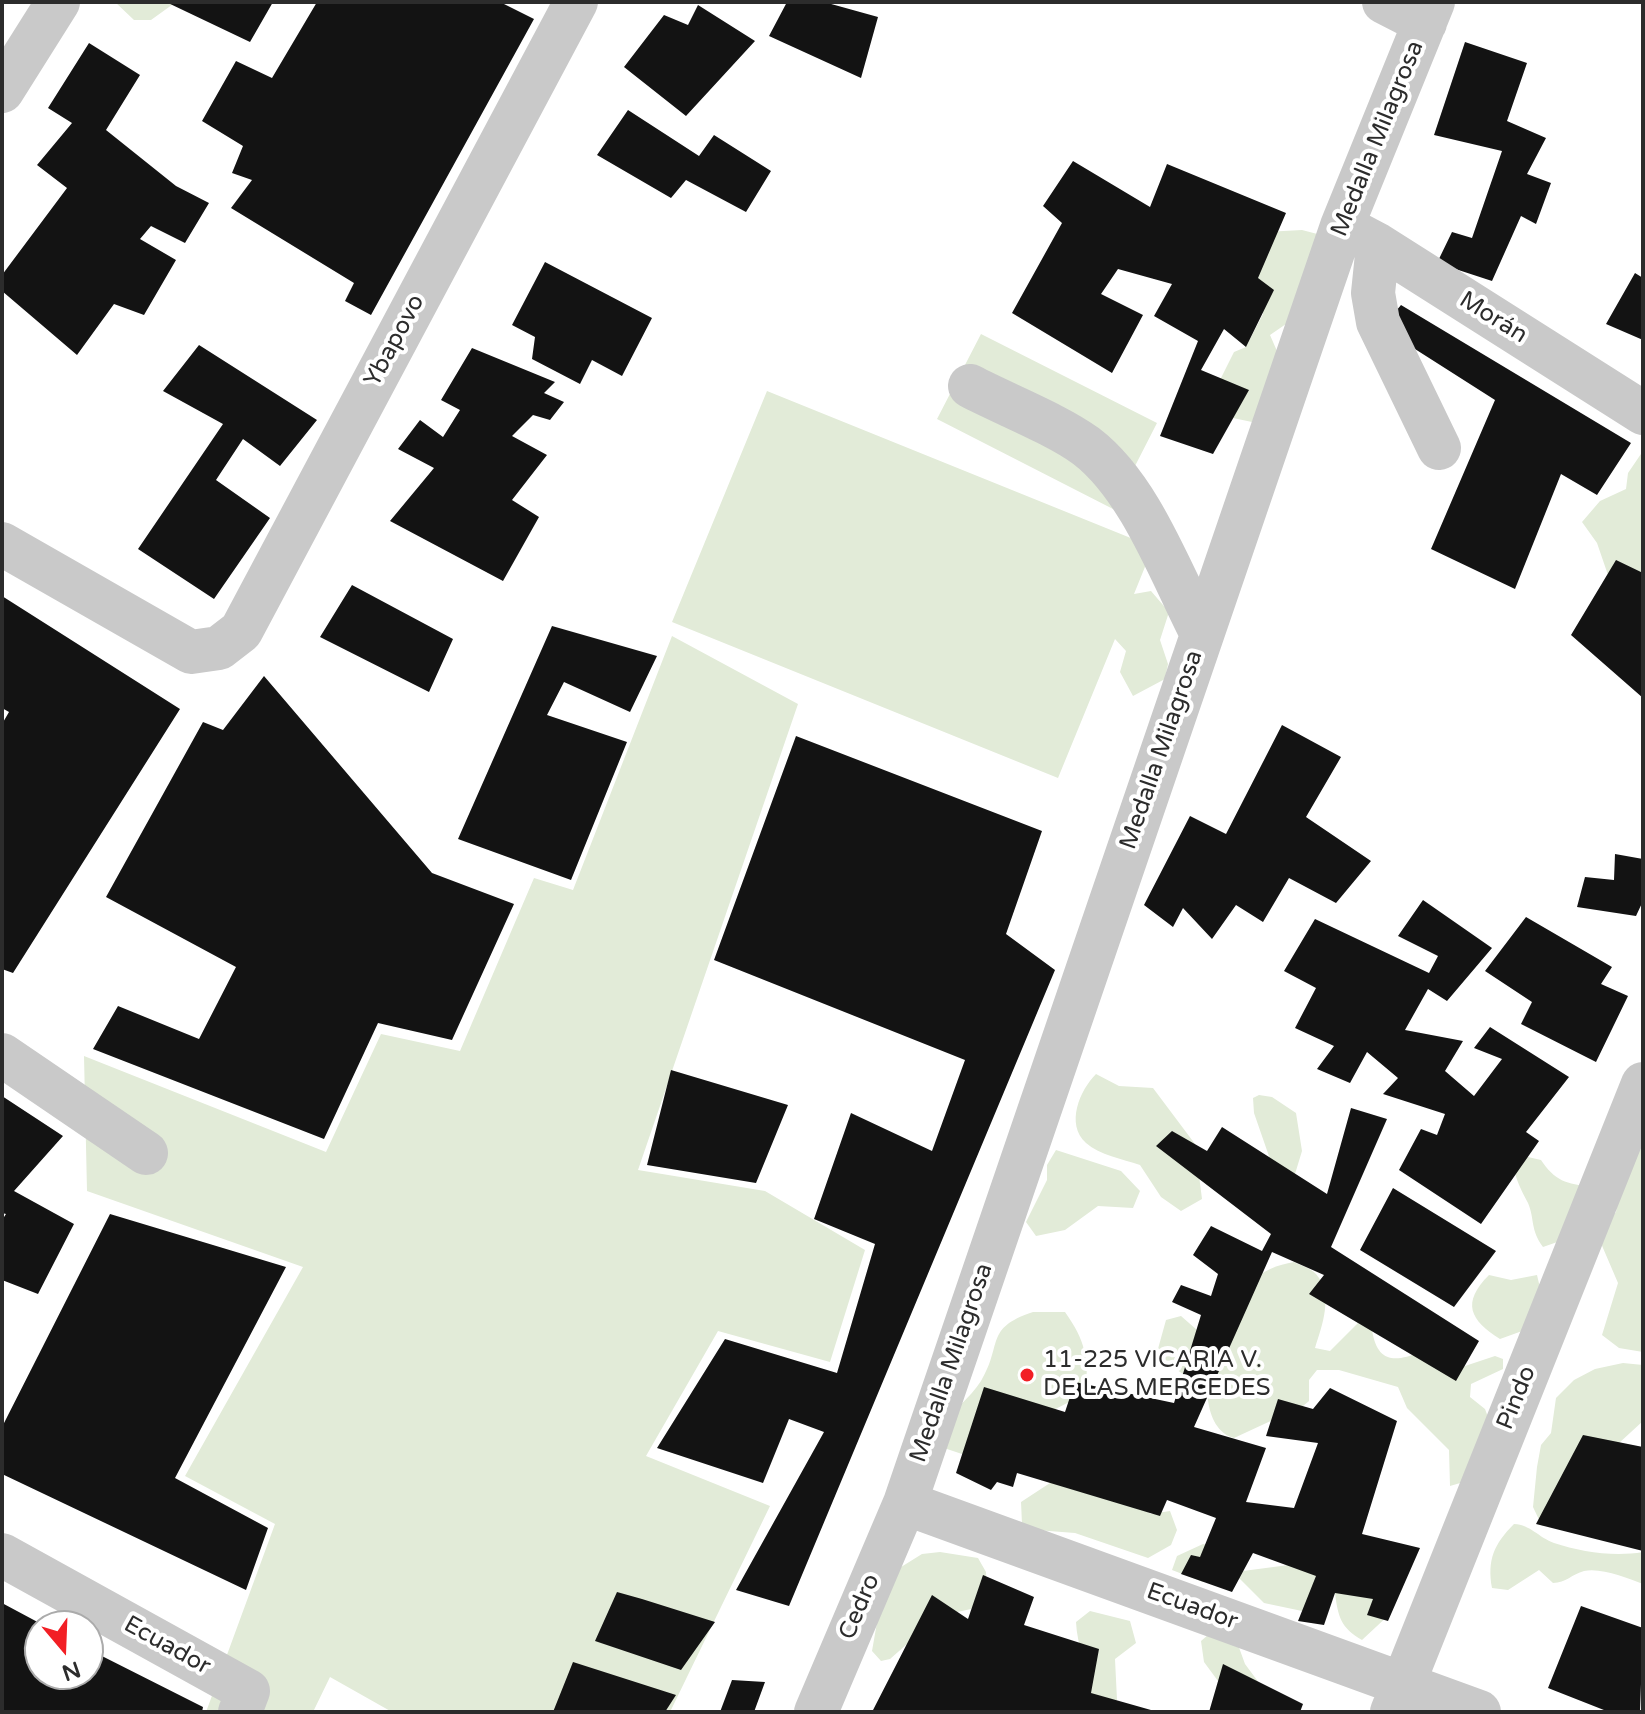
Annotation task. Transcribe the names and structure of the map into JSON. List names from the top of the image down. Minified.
{"streets":{"street":["Medalla Milagrosa","Morán","Ybapovo","Pindo","Cedro","Ecuador"]},"crossings":[["Medalla Milagrosa","Morán"],["Medalla Milagrosa","Cedro"],["Medalla Milagrosa","Ecuador"],["Pindo","Ecuador"],["Cedro","Ecuador"]],"places":["11-225 VICARIA V. DE LAS MERCEDES"],"north":"bottom"}
